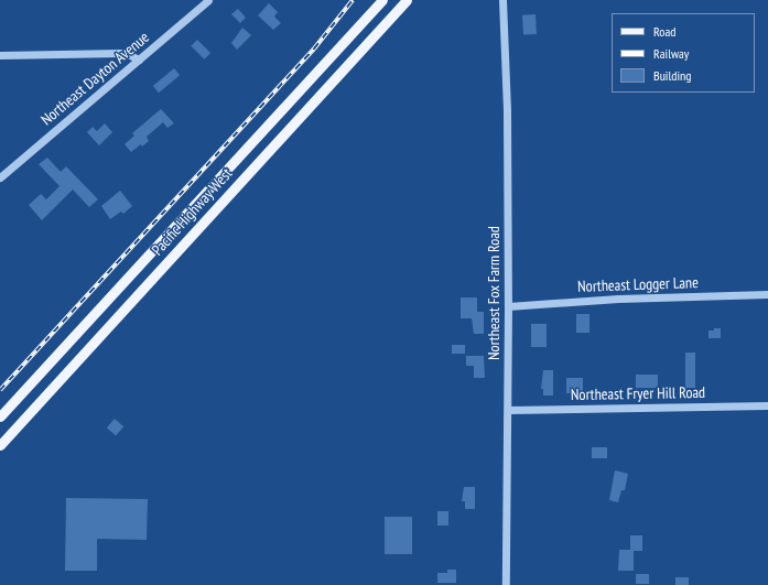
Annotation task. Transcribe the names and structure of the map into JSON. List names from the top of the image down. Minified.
{"streets":{"main road":["Pacific Highway West"],"street":["Northeast Dayton Avenue","Northeast Logger Lane","Northeast Fox Farm Road","Northeast Fryer Hill Road"]},"crossings":[["Northeast Logger Lane","Northeast Fox Farm Road"],["Northeast Fox Farm Road","Northeast Fryer Hill Road"]],"legend":["Road","Railway","Building"]}
